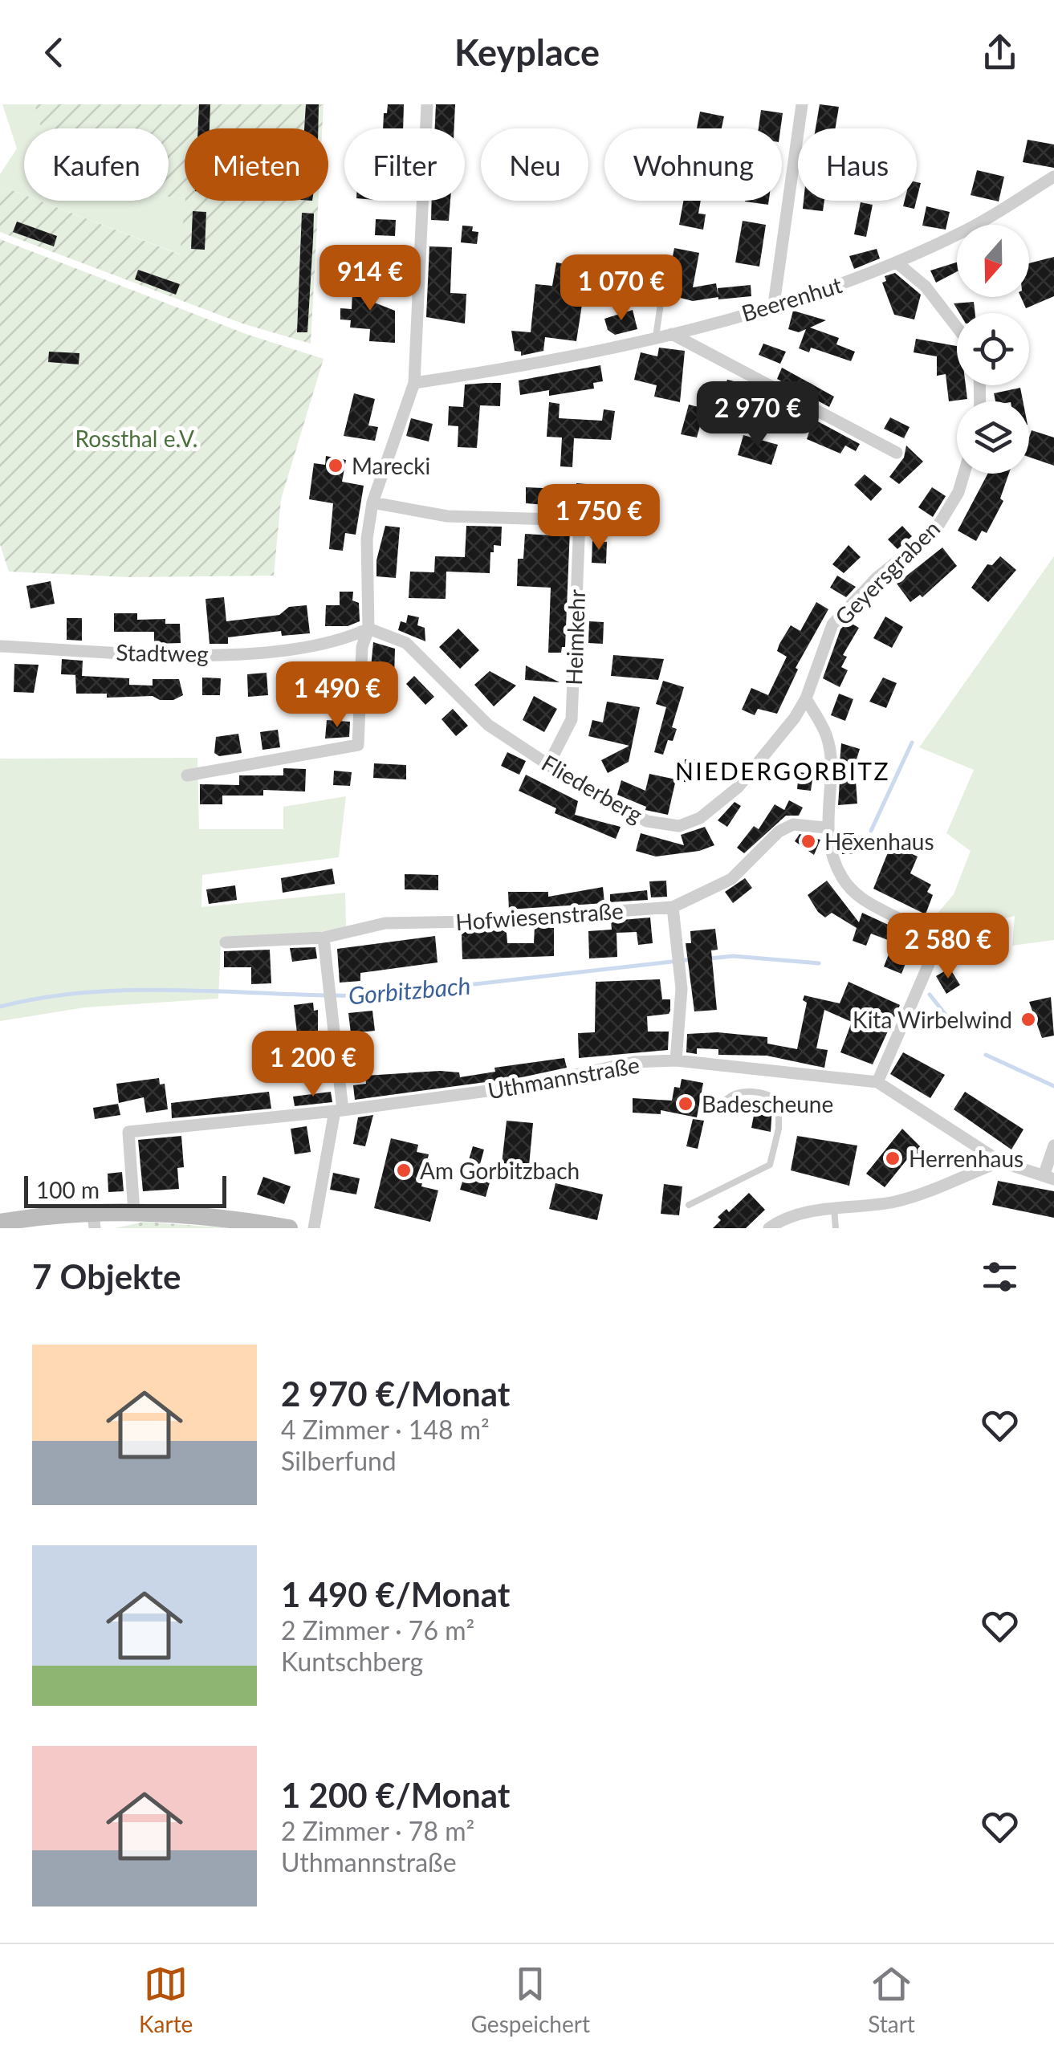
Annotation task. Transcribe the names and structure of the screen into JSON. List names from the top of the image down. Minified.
{"streets":{"street":["Beerenhut","Geyersgraben","Heimkehr","Stadtweg","Fliederberg","Hofwiesenstraße","Uthmannstraße"]},"crossings":[["Geyersgraben","Fliederberg"],["Heimkehr","Fliederberg"],["Stadtweg","Fliederberg"]],"districts":["NIEDERGORBITZ"],"water":["Gorbitzbach"],"parks":["Rossthal e.V."],"places":["Marecki","Hexenhaus","Kita Wirbelwind","Badescheune","Herrenhaus","Am Gorbitzbach"],"scale_bar":"100 m","north":"bottom","page":{"header":"Keyplace","chip":["Kaufen","Mieten","Filter","Neu","Wohnung","Haus"],"price":["914 €","1 070 €","2 970 €","1 750 €","1 490 €","2 580 €","1 200 €"],"scale":"100 m","heading":"7 Objekte","list":[{"name":"2 970 €/Monat","note":"4 Zimmer · 148 m² · Silberfund"},{"name":"1 490 €/Monat","note":"2 Zimmer · 76 m² · Kuntschberg"},{"name":"1 200 €/Monat","note":"2 Zimmer · 78 m² · Uthmannstraße"}],"tabs":["Karte","Gespeichert","Start"]}}
